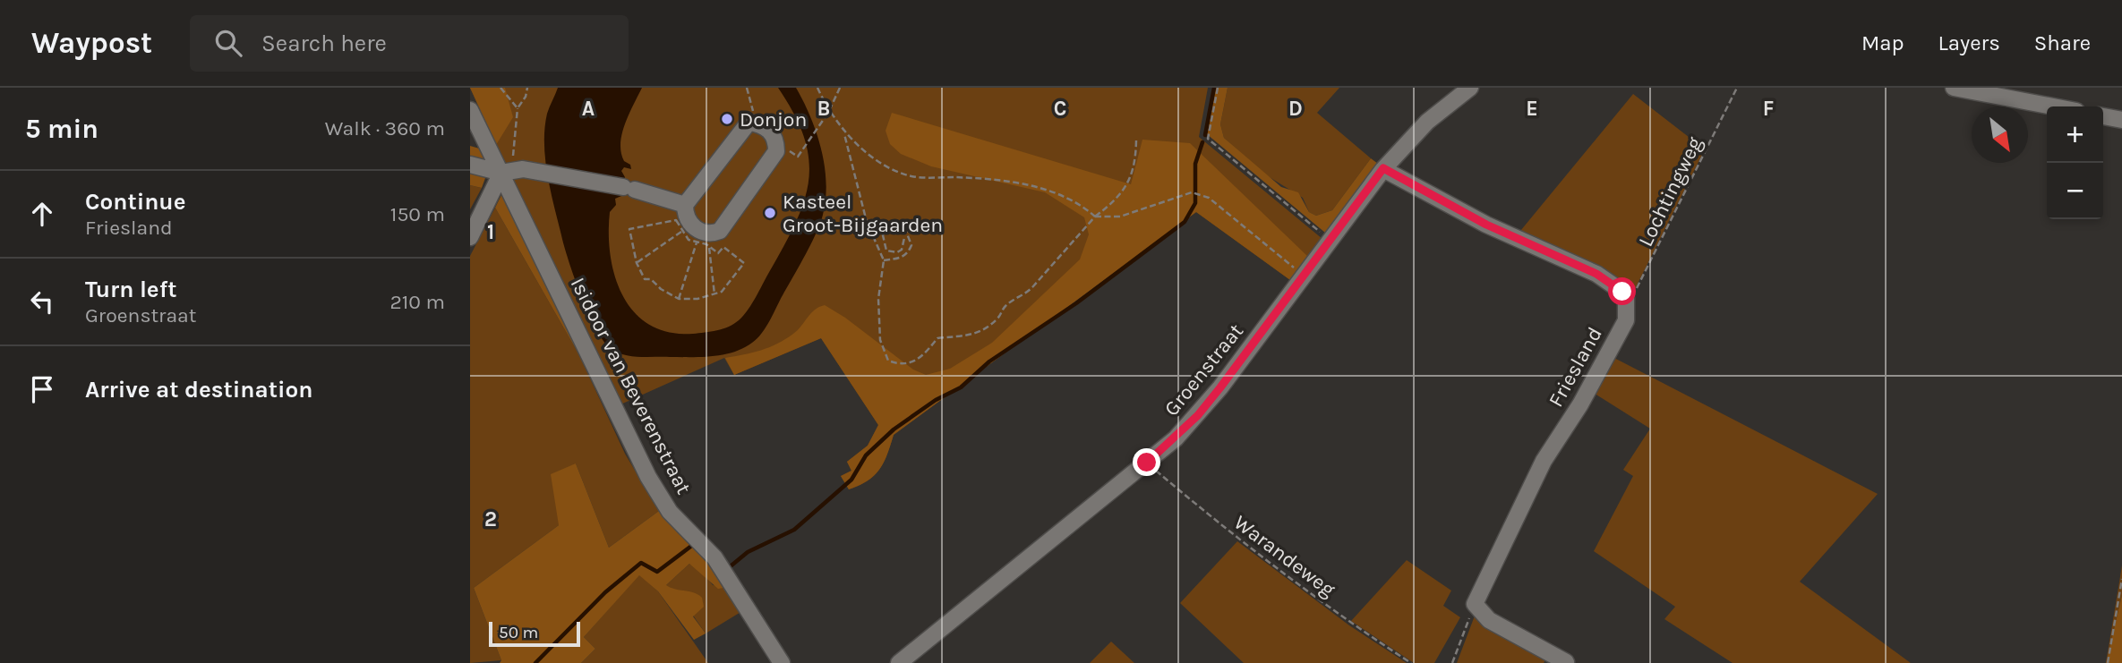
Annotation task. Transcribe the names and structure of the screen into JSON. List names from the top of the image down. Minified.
{"streets":{"street":["Friesland","Groenstraat","Isidoor van Beverenstraat"],"path":["Lochtingweg","Warandeweg"]},"crossings":[["Lochtingweg","Friesland"],["Groenstraat","Warandeweg"]],"places":["Donjon","Kasteel Groot-Bijgaarden"],"scale_bar":"50 m","north":"bottom right","page":{"header":"Waypost","search":"Search here","nav":["Map","Layers","Share"],"heading":["5 min","Walk · 360 m"],"map_buttons":["+","−"],"list":[["Continue","Friesland","150 m"],["Turn left","Groenstraat","210 m"],"Arrive at destination"],"scale":"50 m"},"grid":{"columns":["A","B","C","D","E","F"],"rows":["1","2"]}}
